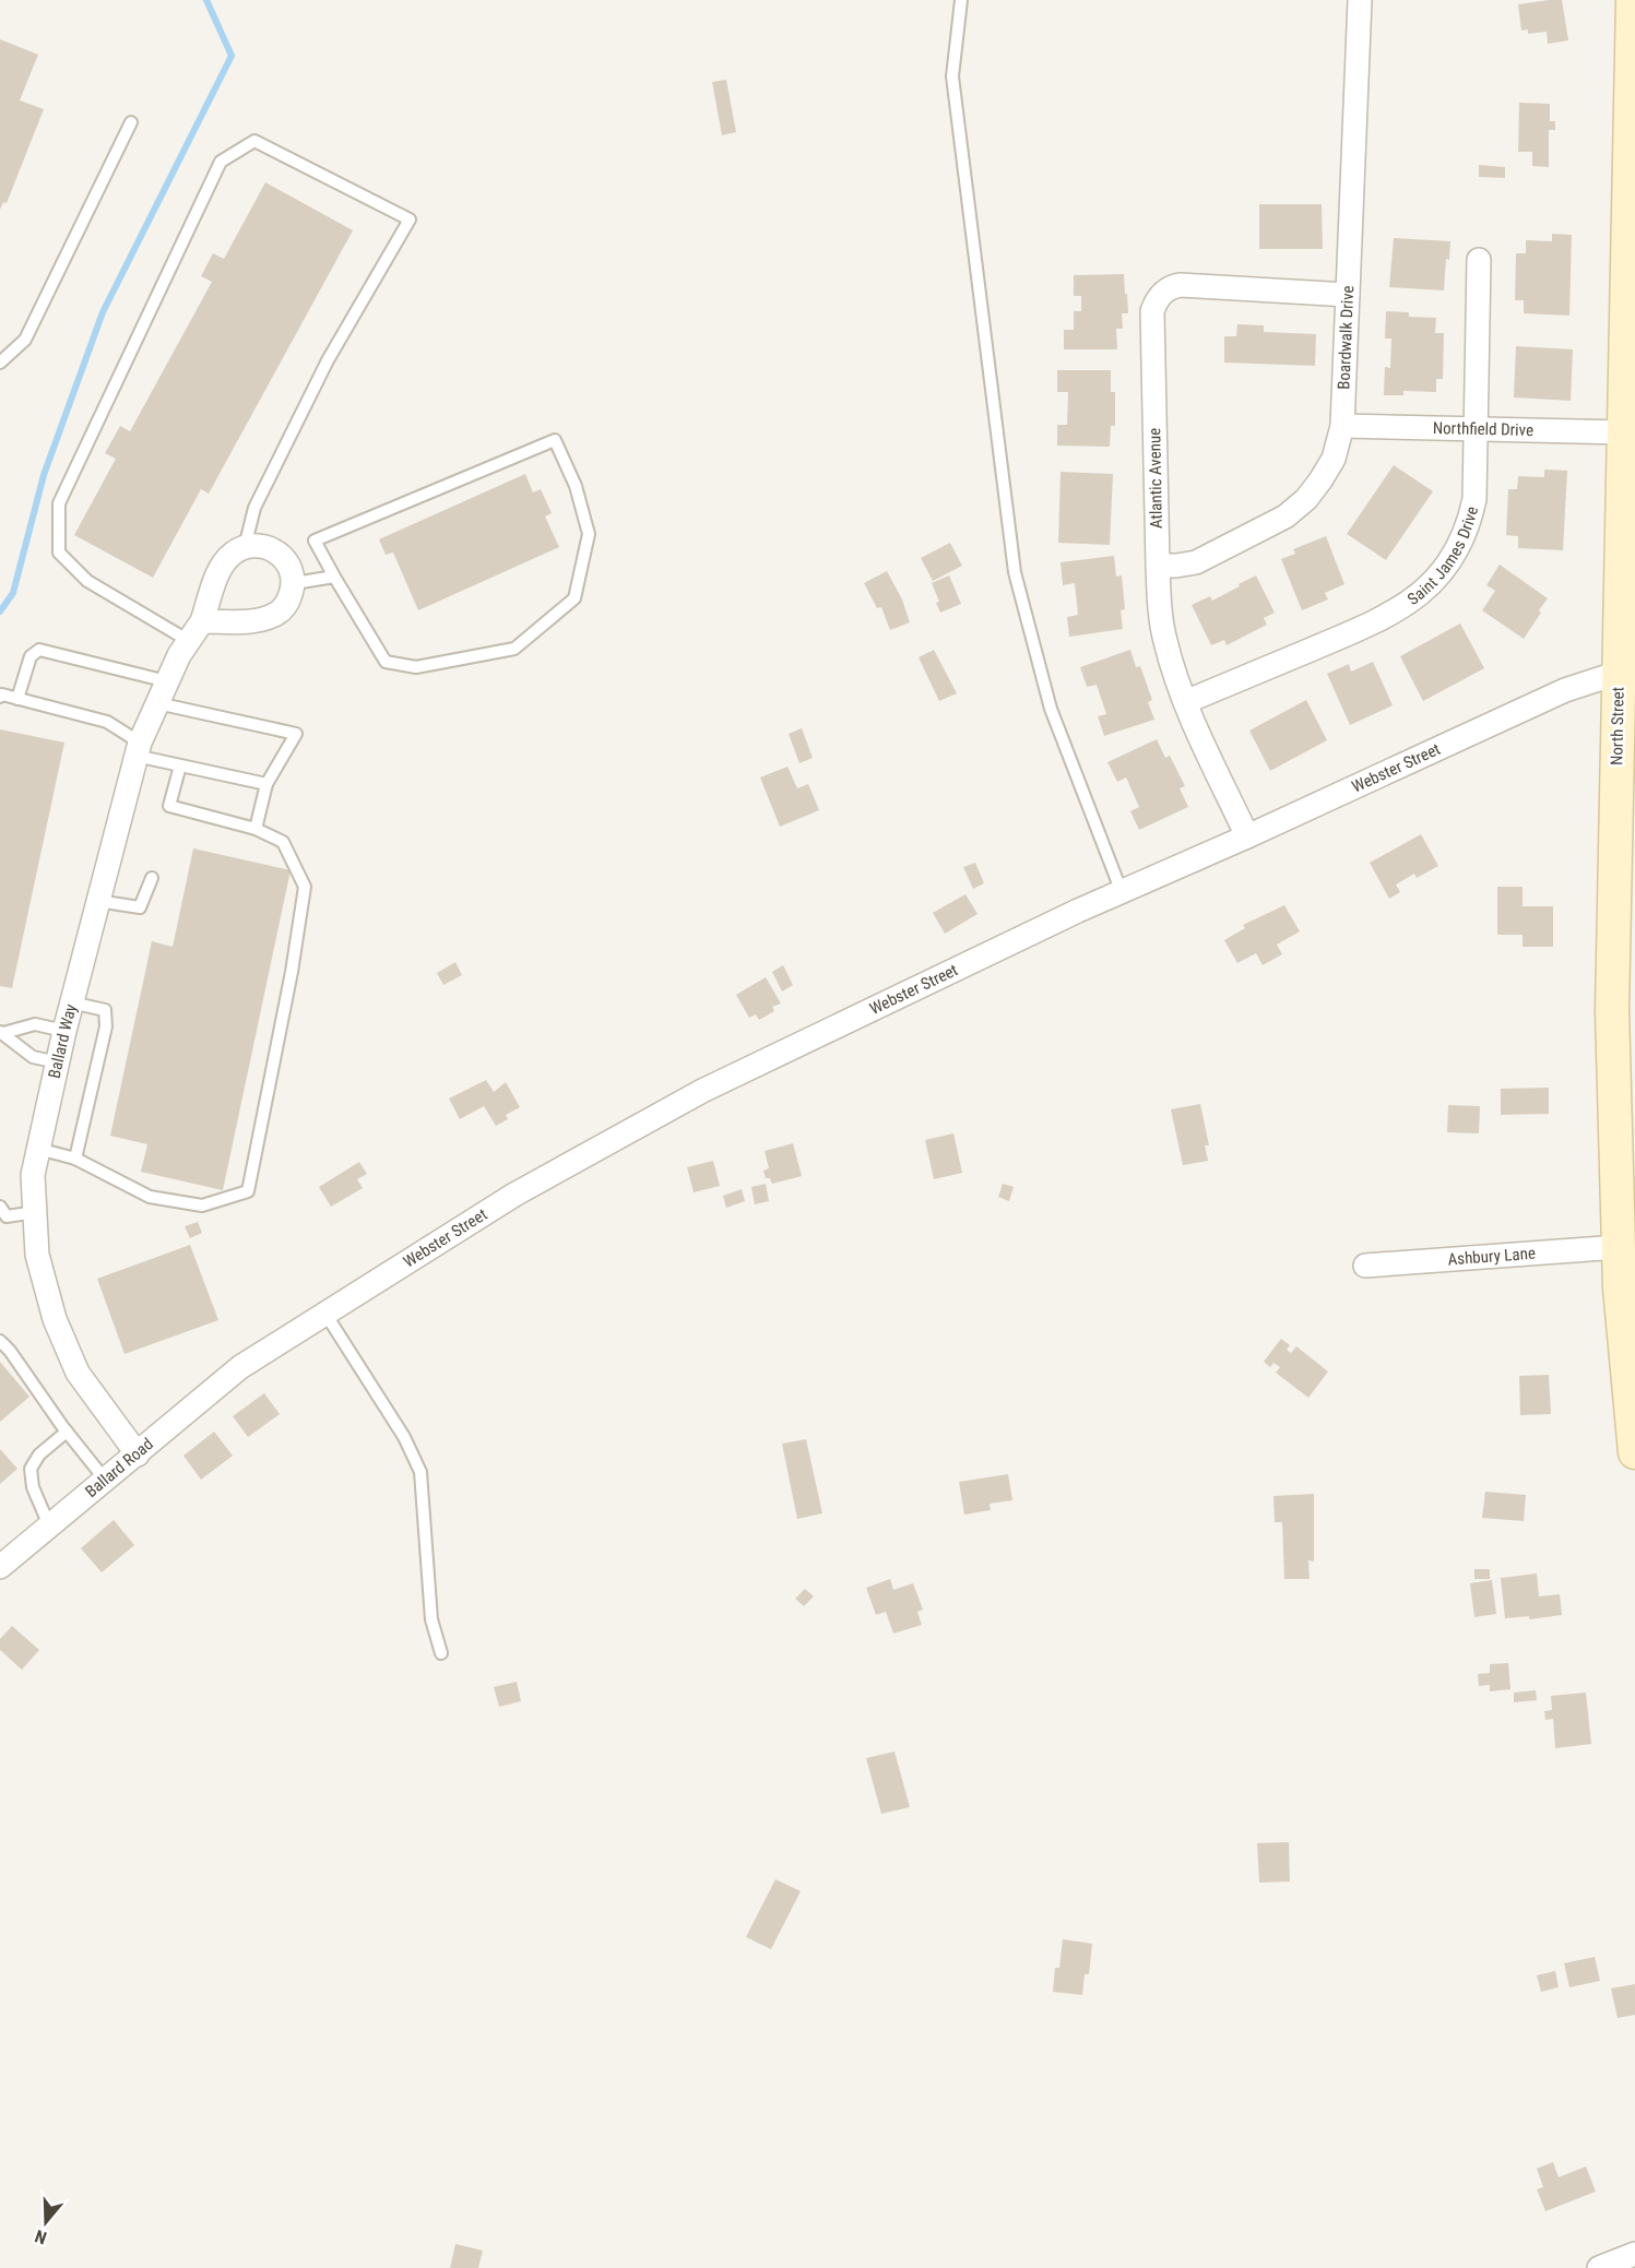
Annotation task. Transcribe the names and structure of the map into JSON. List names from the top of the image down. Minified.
{"streets":{"main road":["North Street"],"street":["Boardwalk Drive","Northfield Drive","Atlantic Avenue","Saint James Drive","Webster Street","Ballard Way","Ashbury Lane","Ballard Road"]},"crossings":[["Boardwalk Drive","Northfield Drive"],["Boardwalk Drive","Atlantic Avenue"],["Northfield Drive","Saint James Drive"],["Northfield Drive","North Street"],["Atlantic Avenue","Saint James Drive"],["Atlantic Avenue","Webster Street"],["North Street","Webster Street"],["North Street","Ashbury Lane"],["Webster Street","Ballard Road"],["Ballard Way","Ballard Road"]],"north":"bottom"}
